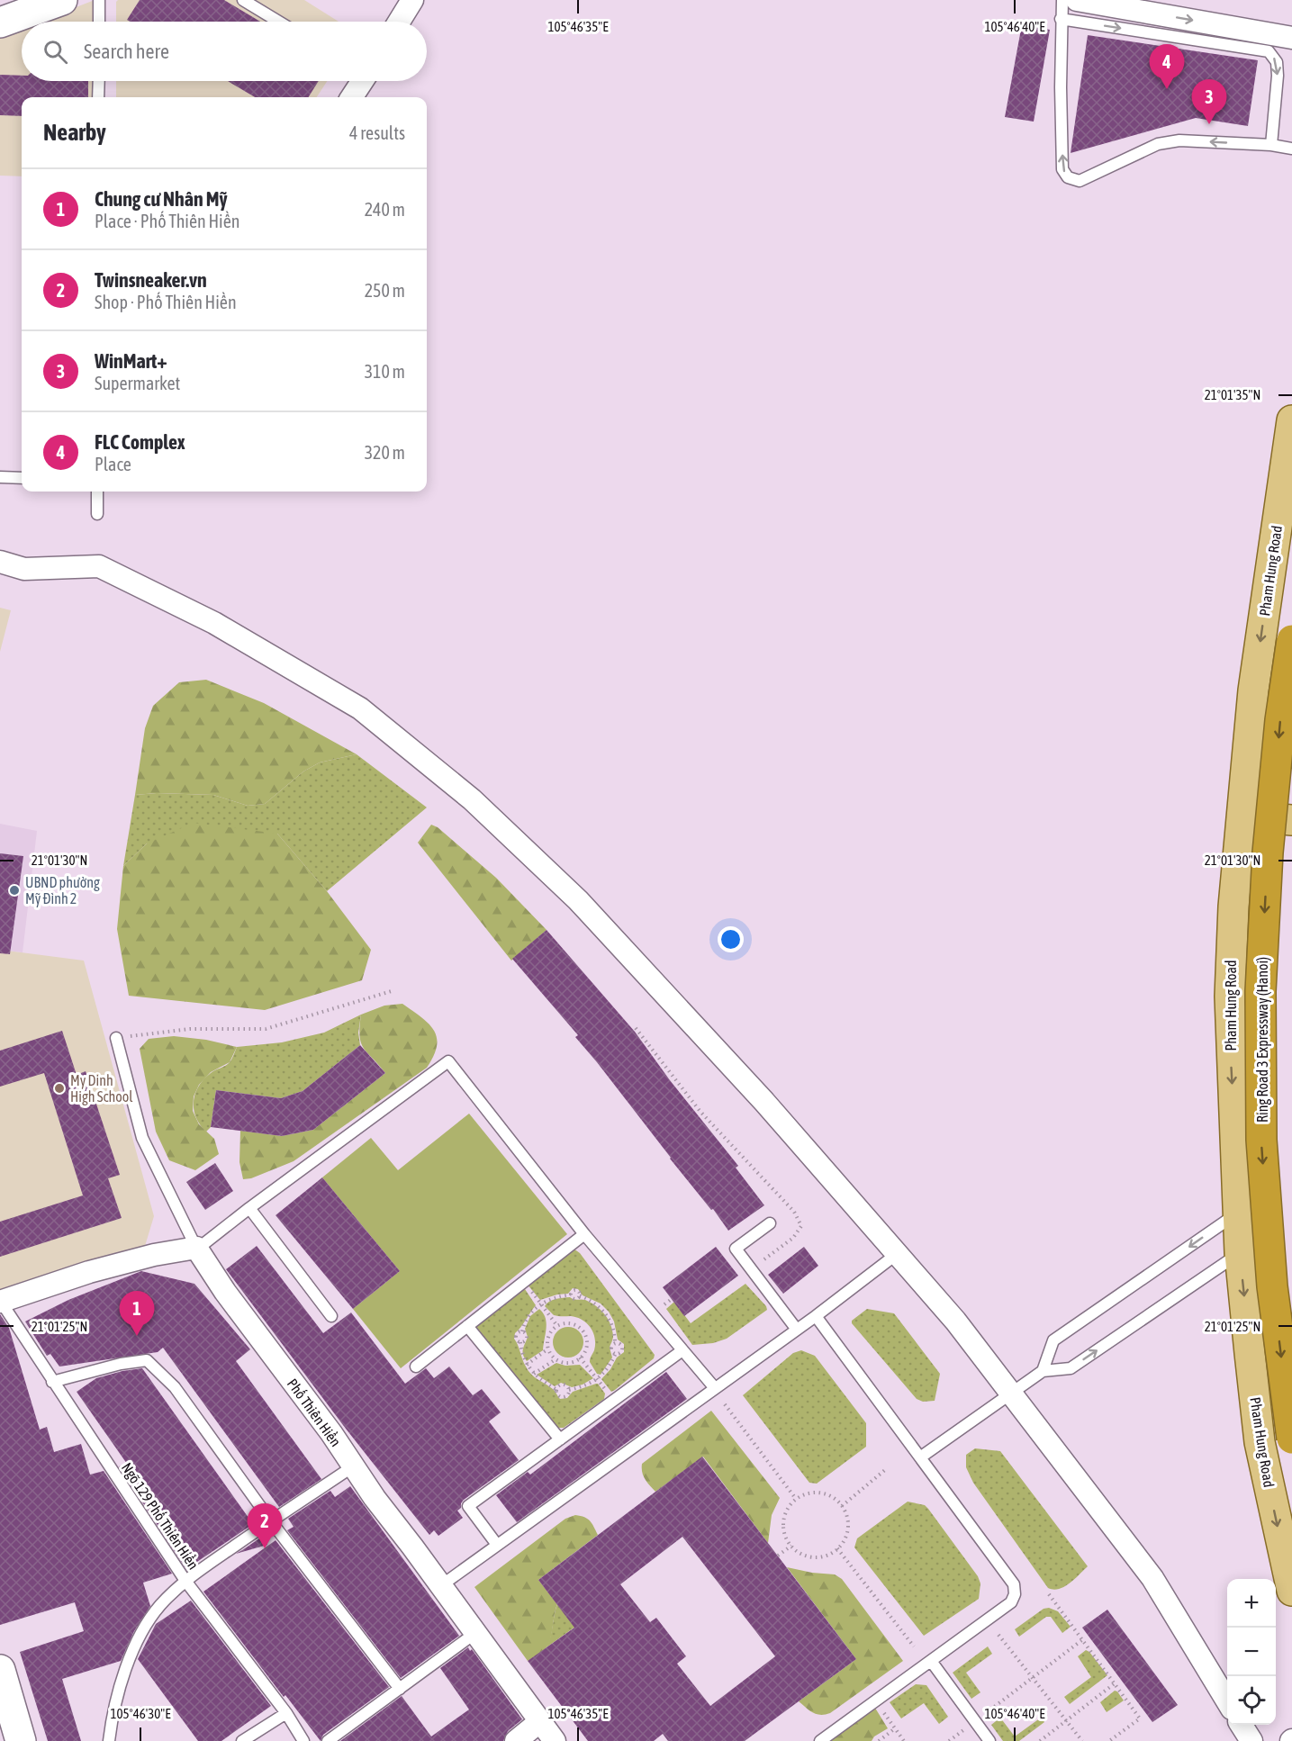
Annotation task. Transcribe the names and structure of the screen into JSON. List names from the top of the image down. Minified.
{"streets":{"highway":["Ring Road 3 Expressway (Hanoi)"],"main road":["Pham Hung Road"],"street":["Phố Thiên Hiền"],"lane":["Ngõ 129 Phố Thiên Hiền"]},"one_way":["Pham Hung Road","Ring Road 3 Expressway (Hanoi)"],"places":["UBND phường Mỹ Đình 2","My Dinh High School"],"page":{"search":"Search here","pins":["4","3","1","2"],"heading":["Nearby","4 results"],"list":[{"mark":"1","name":"Chung cư Nhân Mỹ","note":"Place · Phố Thiên Hiền","value":"240 m"},{"mark":"2","name":"Twinsneaker.vn","note":"Shop · Phố Thiên Hiền","value":"250 m"},{"mark":"3","name":"WinMart+","note":"Supermarket","value":"310 m"},{"mark":"4","name":"FLC Complex","note":"Place","value":"320 m"}],"map_buttons":["+","−"]},"coordinates":["105°46'35\"E","105°46'40\"E","21°01'35\"N","21°01'30\"N","21°01'25\"N","105°46'30\"E"]}
